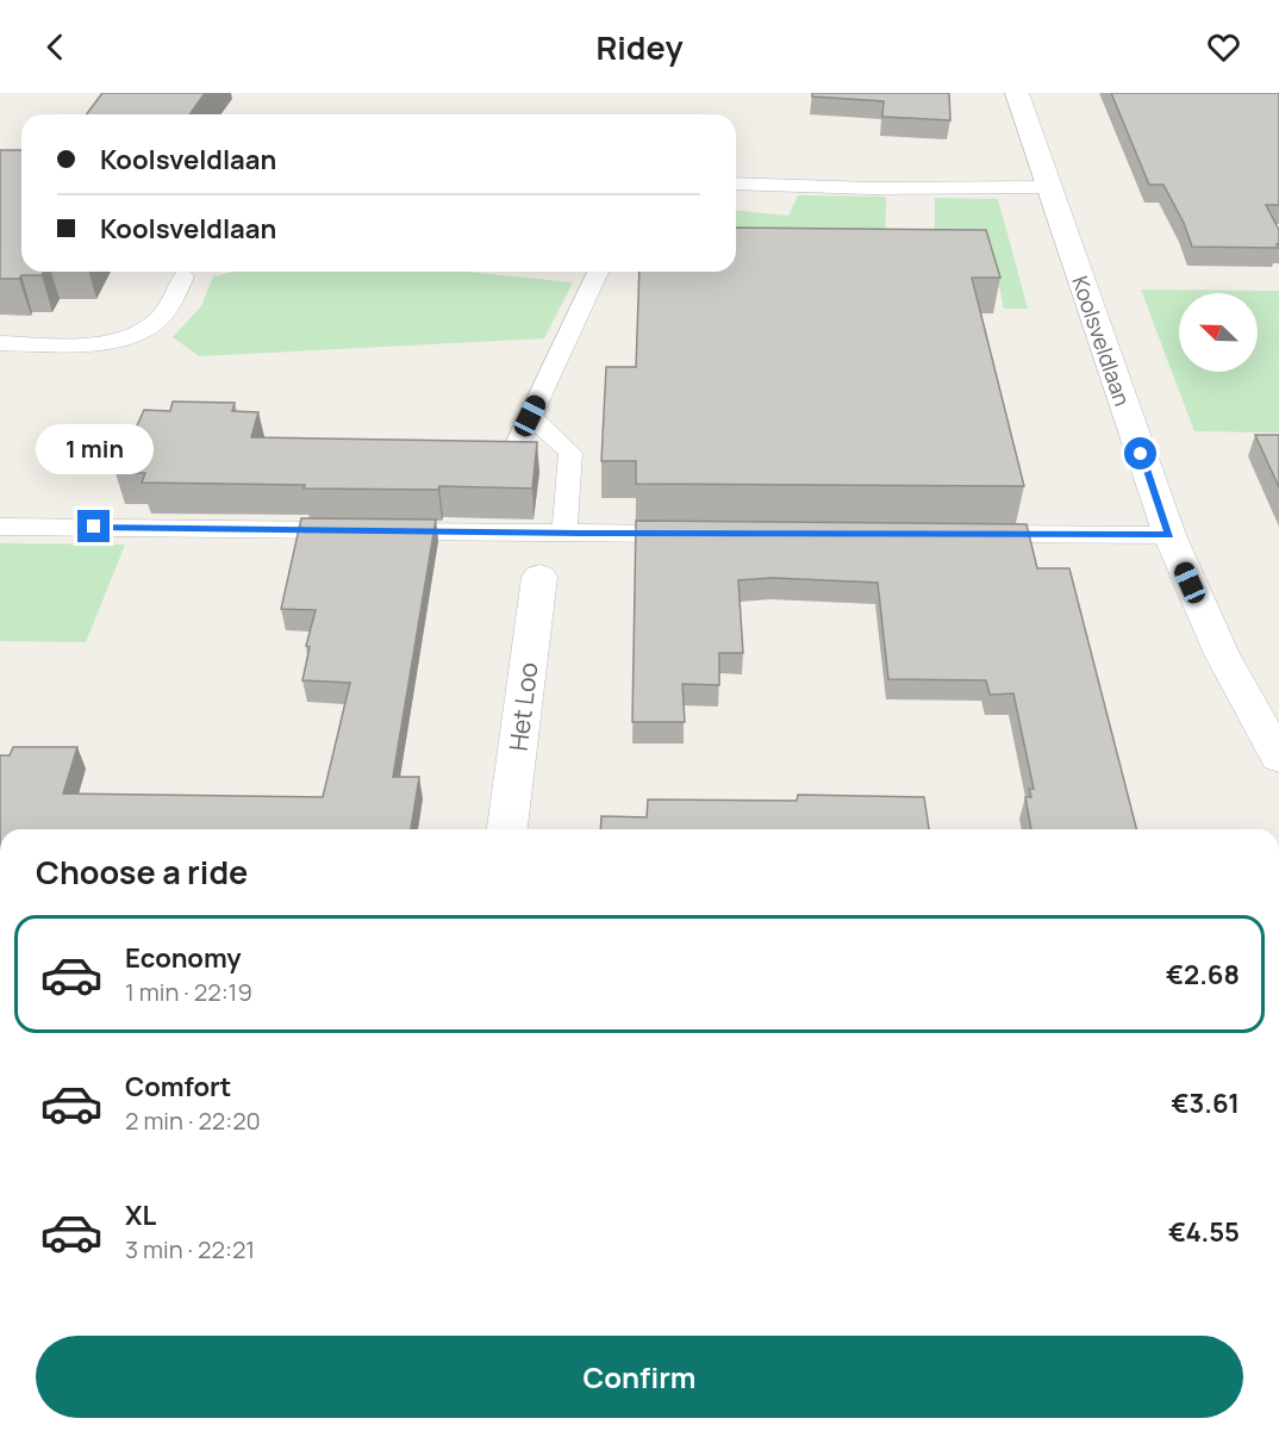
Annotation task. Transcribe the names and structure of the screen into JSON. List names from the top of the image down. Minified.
{"streets":{"street":["Koolsveldlaan","Het Loo"]},"north":"top left","page":{"header":"Ridey","banner":["Koolsveldlaan","Koolsveldlaan"],"bubble":"1 min","heading":"Choose a ride","list":[{"name":"Economy","note":"1 min · 22:19","value":"€2.68"},{"name":"Comfort","note":"2 min · 22:20","value":"€3.61"},{"name":"XL","note":"3 min · 22:21","value":"€4.55"}],"buttons":"Confirm"}}
